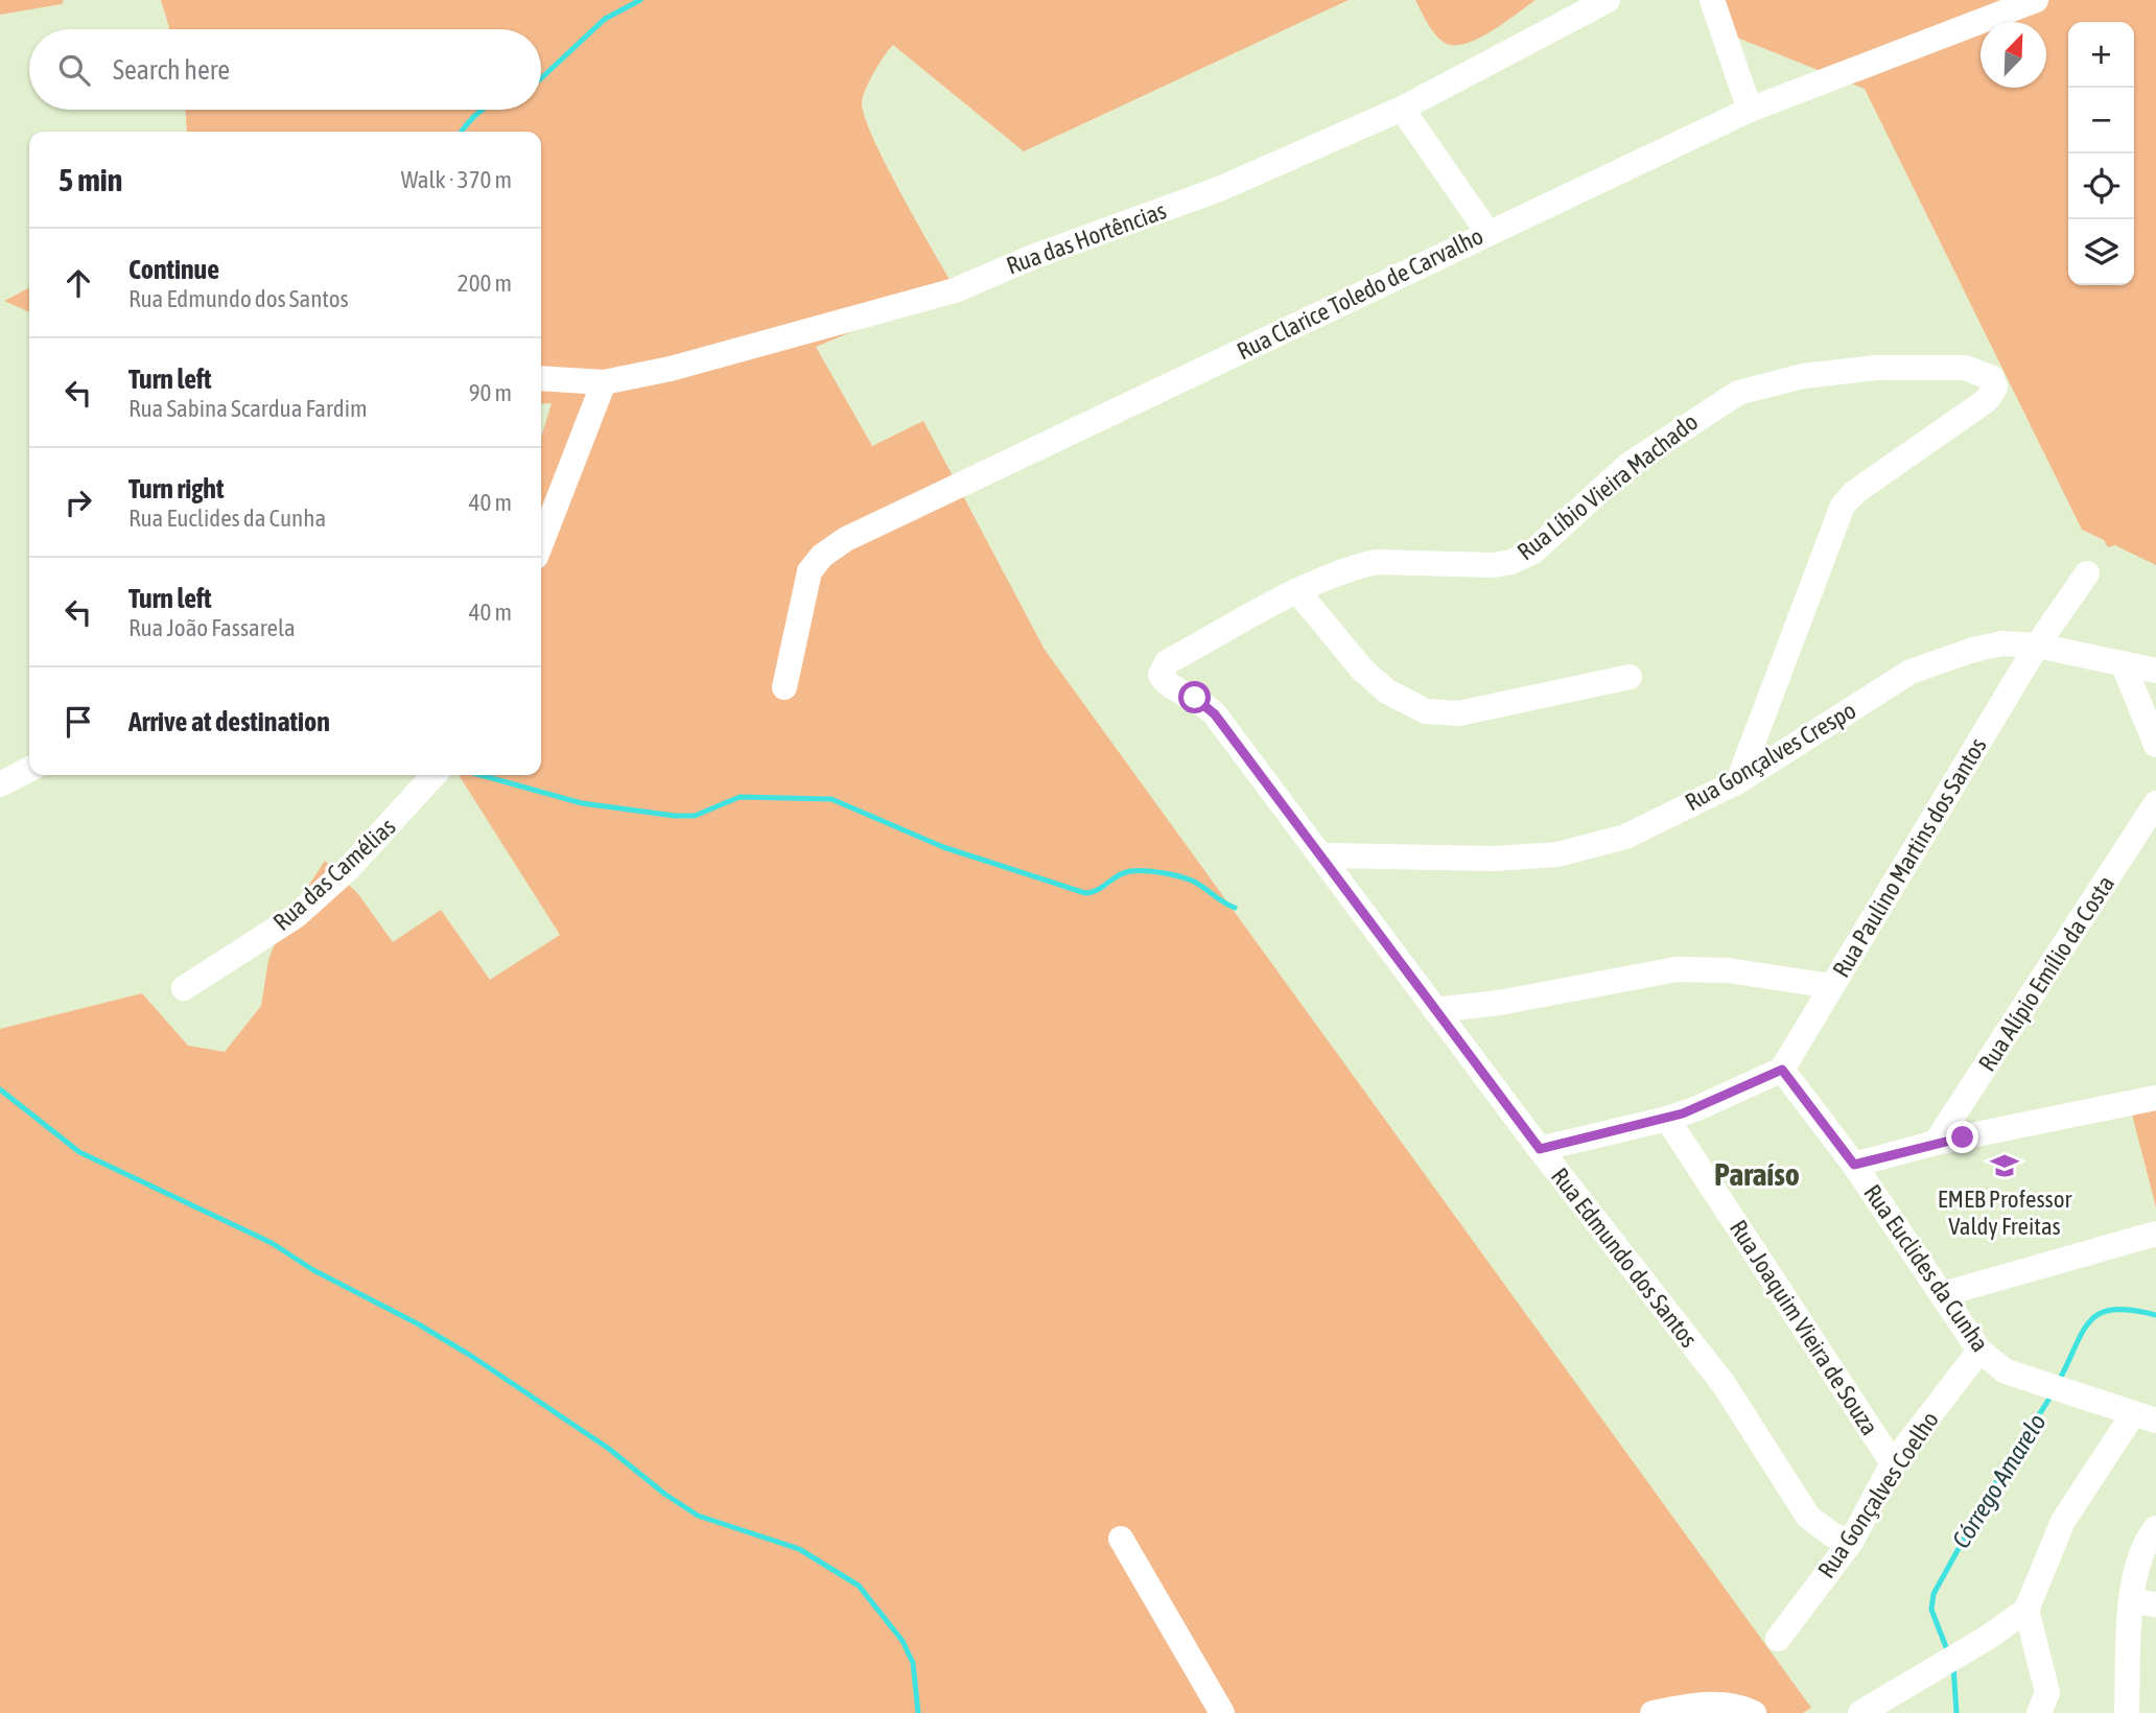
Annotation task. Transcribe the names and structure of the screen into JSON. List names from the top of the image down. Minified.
{"streets":{"street":["Rua das Hortências","Rua Clarice Toledo de Carvalho","Rua Líbio Vieira Machado","Rua Gonçalves Crespo","Rua Paulino Martins dos Santos","Rua das Camélias","Rua Alípio Emílio da Costa","Rua Edmundo dos Santos","Rua Euclides da Cunha","Rua Joaquim Vieira de Souza","Rua Gonçalves Coelho"]},"crossings":[["Rua Líbio Vieira Machado","Rua Gonçalves Crespo"],["Rua Líbio Vieira Machado","Rua Edmundo dos Santos"],["Rua Gonçalves Crespo","Rua Paulino Martins dos Santos"],["Rua Gonçalves Crespo","Rua Edmundo dos Santos"],["Rua Paulino Martins dos Santos","Rua Euclides da Cunha"],["Rua Edmundo dos Santos","Rua Gonçalves Coelho"],["Rua Euclides da Cunha","Rua Gonçalves Coelho"],["Rua Joaquim Vieira de Souza","Rua Gonçalves Coelho"]],"districts":["Paraíso"],"water":["Córrego Amarelo"],"places":{"school or university":["EMEB Professor Valdy Freitas"]},"north":"top right","page":{"map_buttons":["+","−"],"search":"Search here","heading":["5 min","Walk · 370 m"],"list":[["Continue","Rua Edmundo dos Santos","200 m"],["Turn left","Rua Sabina Scardua Fardim","90 m"],["Turn right","Rua Euclides da Cunha","40 m"],["Turn left","Rua João Fassarela","40 m"],"Arrive at destination"]}}
